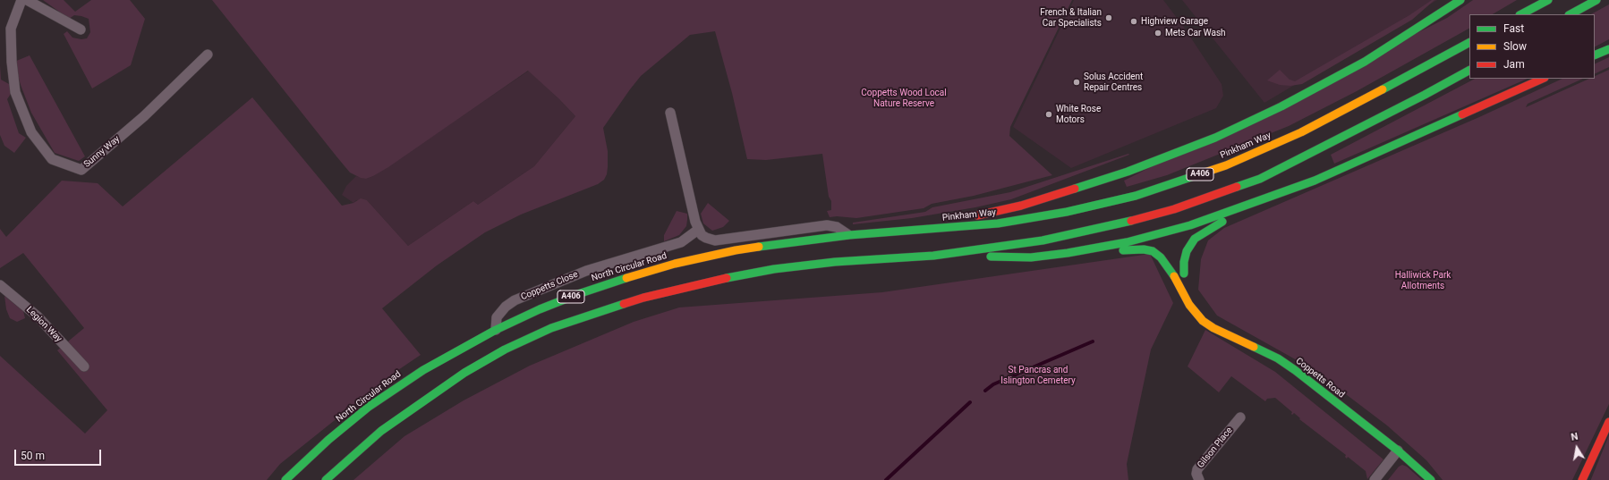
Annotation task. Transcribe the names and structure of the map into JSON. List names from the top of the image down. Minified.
{"streets":{"main road":["Pinkham Way","A406","North Circular Road","Coppetts Road"],"street":["Sunny Way","Coppetts Close","Legion Way","Gilson Place"]},"crossings":[["Pinkham Way","A406"],["Pinkham Way","North Circular Road"],["A406","North Circular Road"],["North Circular Road","Coppetts Close"]],"parks":["Coppetts Wood Local Nature Reserve","Halliwick Park Allotments","St Pancras and Islington Cemetery"],"places":["French & Italian Car Specialists","Highview Garage","Mets Car Wash","Solus Accident Repair Centres","White Rose Motors"],"legend":["Fast","Slow","Jam"],"scale_bar":"50 m","north":"top"}
